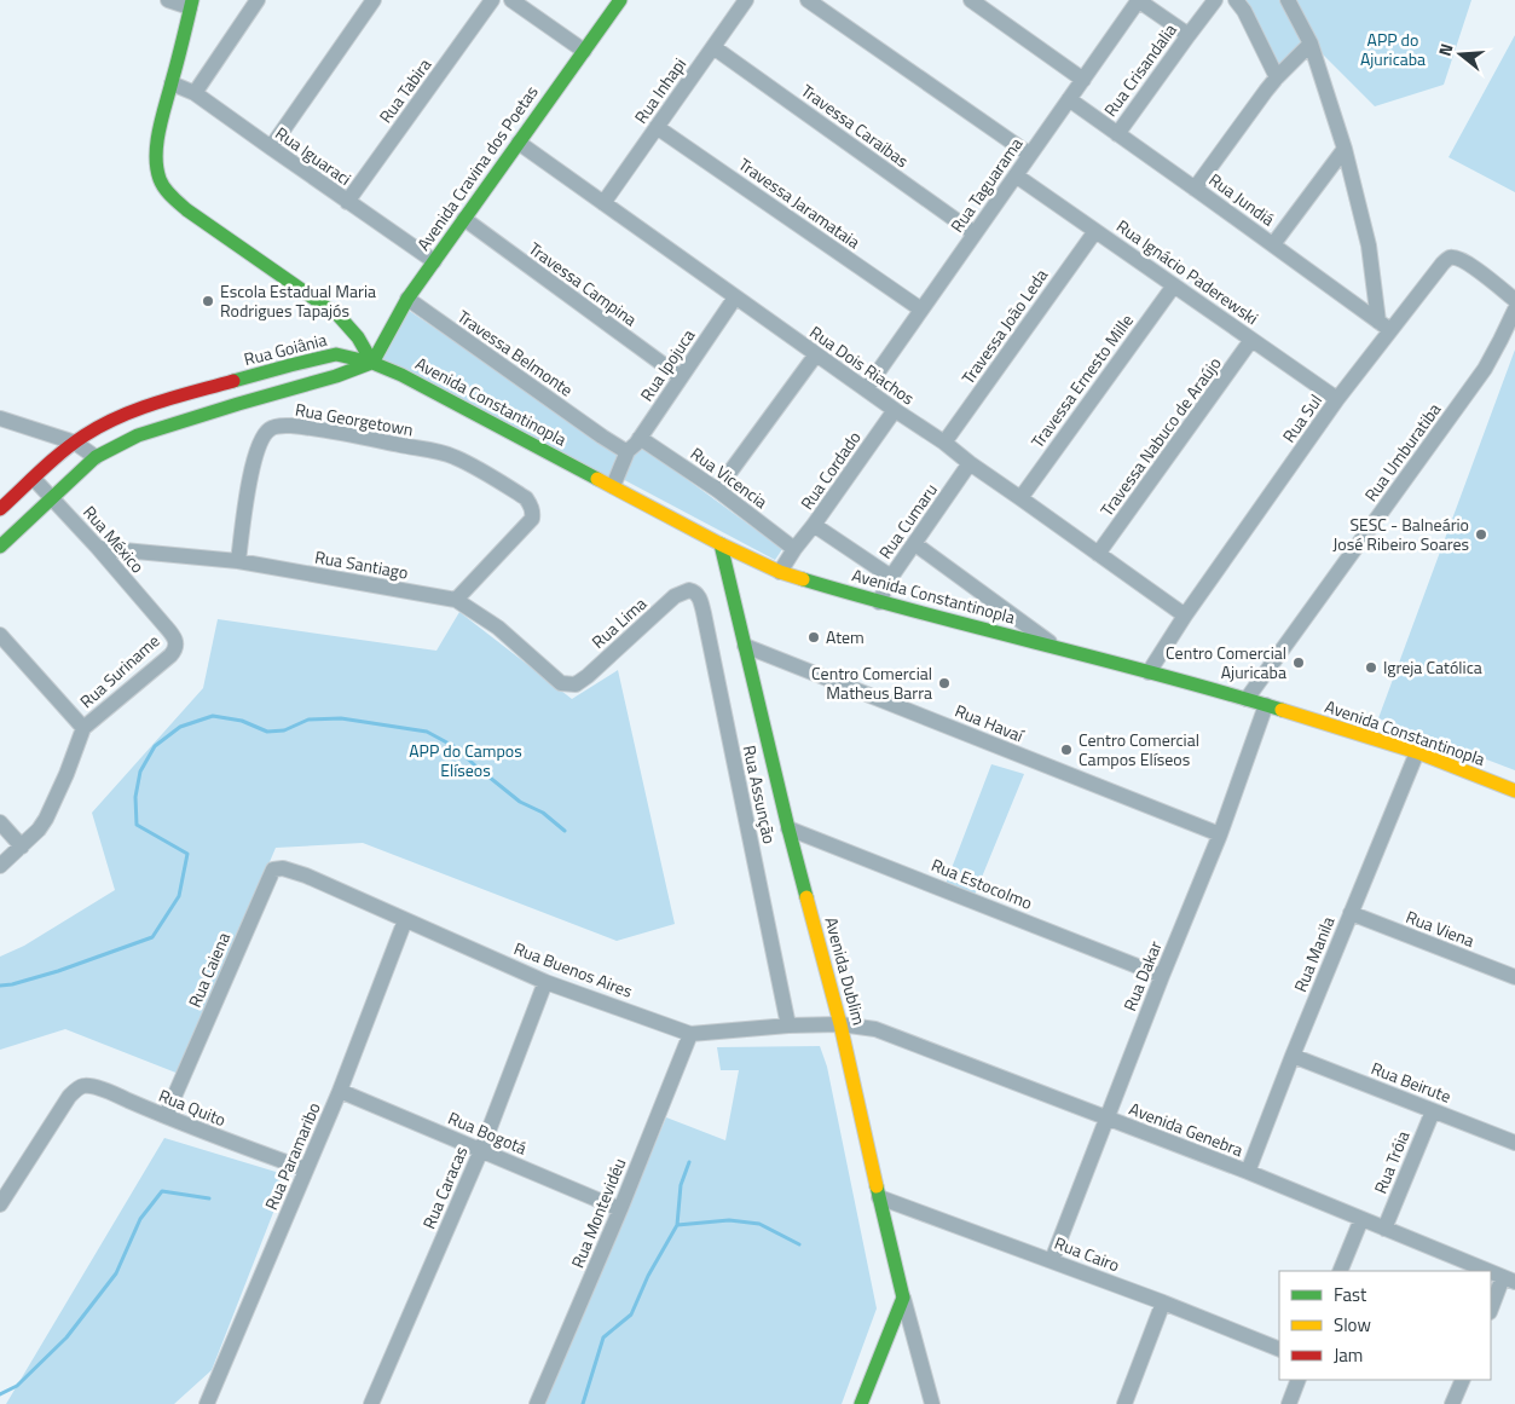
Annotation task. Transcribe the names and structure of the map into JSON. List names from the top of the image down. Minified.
{"streets":{"street":["Rua Crisandalia","Rua Tabira","Rua Inhapi","Travessa Caraibas","Rua Iguaraci","Avenida Cravina dos Poetas","Rua Taguarama","Rua Jundiá","Travessa Jaramataia","Rua Ignácio Paderewski","Travessa Campina","Travessa João Leda","Rua Goiânia","Travessa Belmonte","Rua Ipojuca","Rua Dois Riachos","Travessa Ernesto Mille","Avenida Constantinopla","Rua Sul","Rua Georgetown","Travessa Nabuco de Araújo","Rua Umburatiba","Rua Cordado","Rua Vicencia","Rua Cumaru","Rua México","Rua Santiago","Rua Lima","Rua Suriname","Rua Havaí","Rua Assunção","Rua Estocolmo","Rua Viena","Rua Manila","Rua Caiena","Rua Buenos Aires","Avenida Dublim","Rua Dakar","Rua Beirute","Rua Quito","Avenida Genebra","Rua Bogotá","Rua Paramaribo","Rua Tróia","Rua Caracas","Rua Montevidéu","Rua Cairo"]},"crossings":[["Rua Crisandalia","Rua Jundiá"],["Rua Tabira","Rua Iguaraci"],["Rua Inhapi","Travessa Caraibas"],["Rua Inhapi","Travessa Jaramataia"],["Rua Inhapi","Rua Dois Riachos"],["Travessa Caraibas","Rua Taguarama"],["Rua Iguaraci","Avenida Cravina dos Poetas"],["Avenida Cravina dos Poetas","Travessa Campina"],["Avenida Cravina dos Poetas","Rua Goiânia"],["Avenida Cravina dos Poetas","Travessa Belmonte"],["Avenida Cravina dos Poetas","Rua Dois Riachos"],["Avenida Cravina dos Poetas","Avenida Constantinopla"],["Rua Taguarama","Rua Jundiá"],["Rua Taguarama","Travessa Jaramataia"],["Rua Taguarama","Rua Ignácio Paderewski"],["Rua Taguarama","Rua Dois Riachos"],["Rua Jundiá","Rua Sul"],["Rua Ignácio Paderewski","Travessa João Leda"],["Rua Ignácio Paderewski","Travessa Ernesto Mille"],["Rua Ignácio Paderewski","Rua Sul"],["Rua Ignácio Paderewski","Travessa Nabuco de Araújo"],["Travessa Campina","Rua Ipojuca"],["Travessa João Leda","Rua Dois Riachos"],["Rua Goiânia","Avenida Constantinopla"],["Rua Goiânia","Rua México"],["Travessa Belmonte","Rua Ipojuca"],["Rua Ipojuca","Rua Dois Riachos"],["Rua Ipojuca","Avenida Constantinopla"],["Rua Ipojuca","Rua Vicencia"],["Rua Dois Riachos","Travessa Ernesto Mille"],["Rua Dois Riachos","Rua Sul"],["Rua Dois Riachos","Travessa Nabuco de Araújo"],["Rua Dois Riachos","Rua Cordado"],["Rua Dois Riachos","Rua Cumaru"],["Avenida Constantinopla","Rua Sul"],["Avenida Constantinopla","Rua Umburatiba"],["Avenida Constantinopla","Rua Cordado"],["Avenida Constantinopla","Rua Cumaru"],["Avenida Constantinopla","Rua Manila"],["Avenida Constantinopla","Avenida Dublim"],["Avenida Constantinopla","Rua Dakar"],["Rua Georgetown","Rua Santiago"],["Rua Cordado","Rua Vicencia"],["Rua México","Rua Santiago"],["Rua México","Rua Suriname"],["Rua Santiago","Rua Lima"],["Rua Lima","Rua Assunção"],["Rua Havaí","Avenida Dublim"],["Rua Havaí","Rua Dakar"],["Rua Assunção","Rua Buenos Aires"],["Rua Estocolmo","Avenida Dublim"],["Rua Estocolmo","Rua Dakar"],["Rua Viena","Rua Manila"],["Rua Manila","Rua Beirute"],["Rua Manila","Avenida Genebra"],["Rua Caiena","Rua Buenos Aires"],["Rua Caiena","Rua Quito"],["Rua Buenos Aires","Avenida Dublim"],["Rua Buenos Aires","Avenida Genebra"],["Rua Buenos Aires","Rua Paramaribo"],["Rua Buenos Aires","Rua Caracas"],["Rua Buenos Aires","Rua Montevidéu"],["Avenida Dublim","Avenida Genebra"],["Avenida Dublim","Rua Cairo"],["Rua Dakar","Avenida Genebra"],["Rua Dakar","Rua Cairo"],["Rua Beirute","Rua Tróia"],["Rua Quito","Rua Paramaribo"],["Avenida Genebra","Rua Tróia"],["Rua Bogotá","Rua Paramaribo"],["Rua Bogotá","Rua Caracas"],["Rua Bogotá","Rua Montevidéu"]],"parks":["APP do Ajuricaba","APP do Campos Elíseos"],"places":["Escola Estadual Maria Rodrigues Tapajós","SESC - Balneário José Ribeiro Soares","Atem","Centro Comercial Ajuricaba","Igreja Católica","Centro Comercial Matheus Barra","Centro Comercial Campos Elíseos"],"legend":["Fast","Slow","Jam"],"north":"left"}
